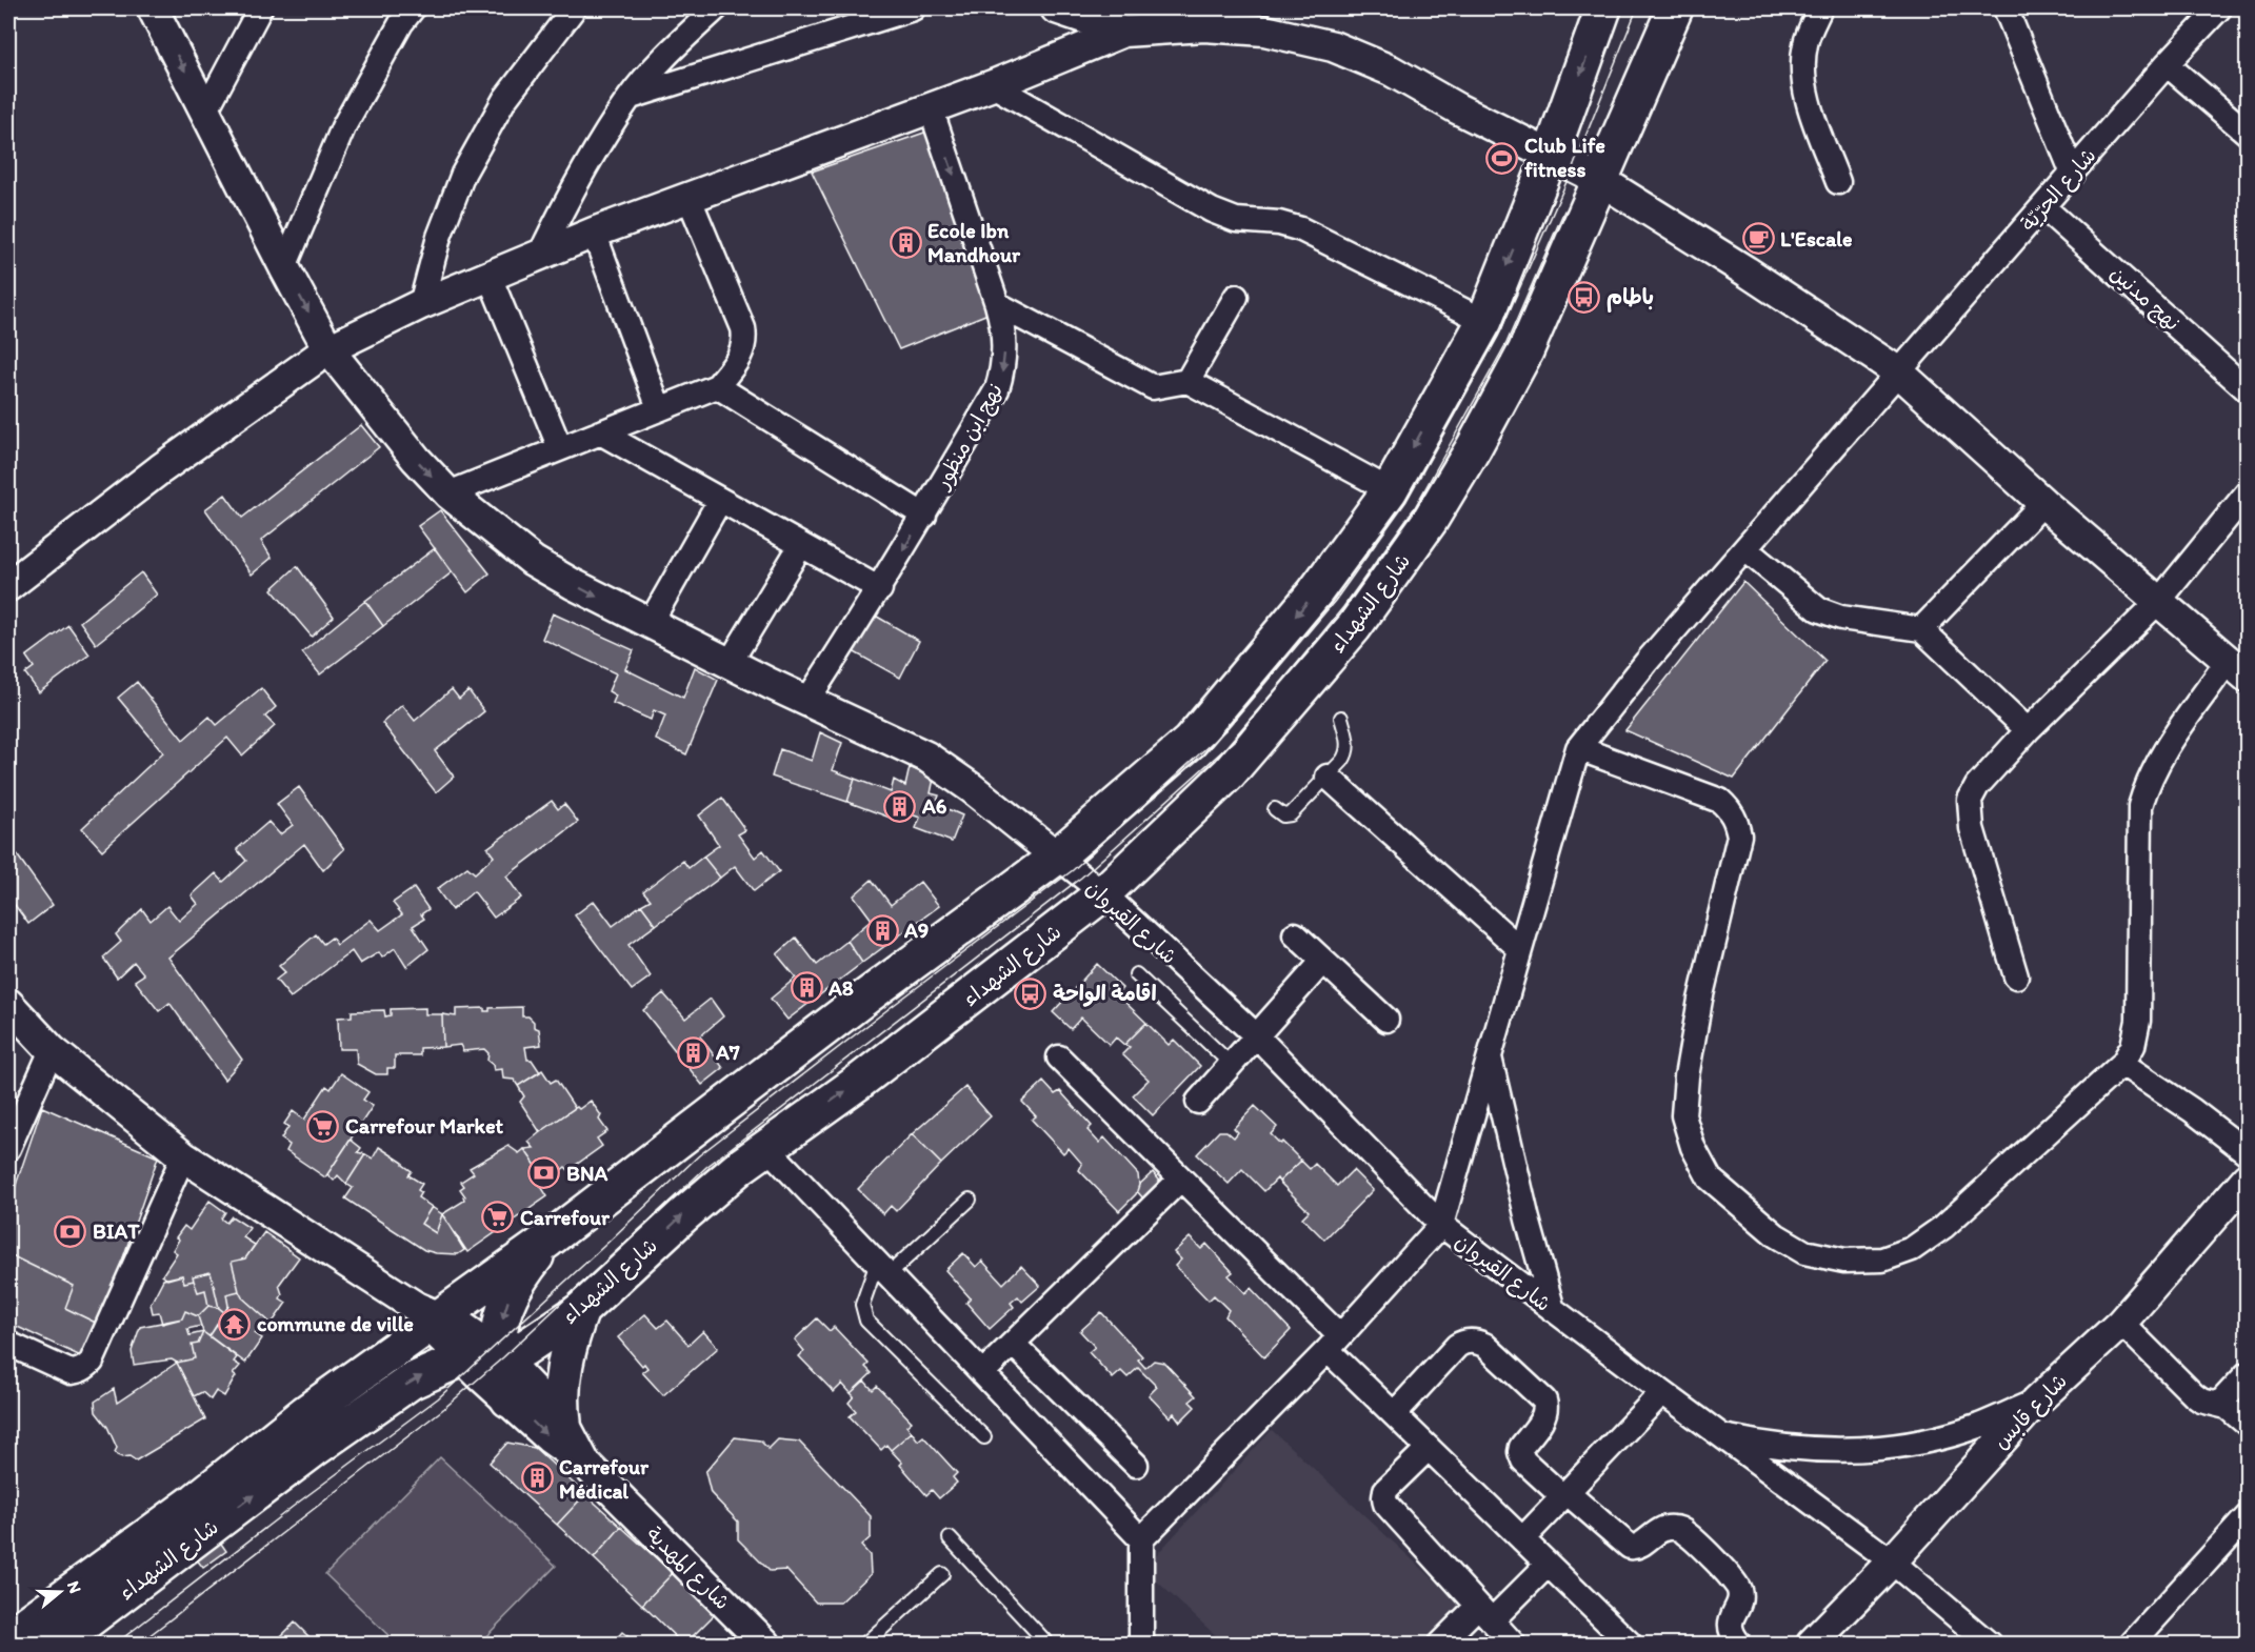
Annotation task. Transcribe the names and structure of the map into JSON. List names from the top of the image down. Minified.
{"streets":{"main road":["شارع الشهداء"],"street":["شارع الحرّيّة","نهج مدنين","نهج ابن منظور","شارع القيروان","شارع قابس","شارع المهدية"]},"crossings":[["شارع الحرّيّة","نهج مدنين"],["شارع الشهداء","شارع القيروان"],["شارع القيروان","شارع قابس"]],"one_way":["نهج ابن منظور"],"places":{"sports":["Club Life fitness"],"cafe":["L'Escale"],"building":["Ecole Ibn Mandhour","A6","A9","A8","A7","Carrefour Médical"],"bus stop":["باطام","اقامة الواحة"],"supermarket":["Carrefour Market","Carrefour"],"bank":["BNA","BIAT"],"temple":["commune de ville"]},"north":"right"}
